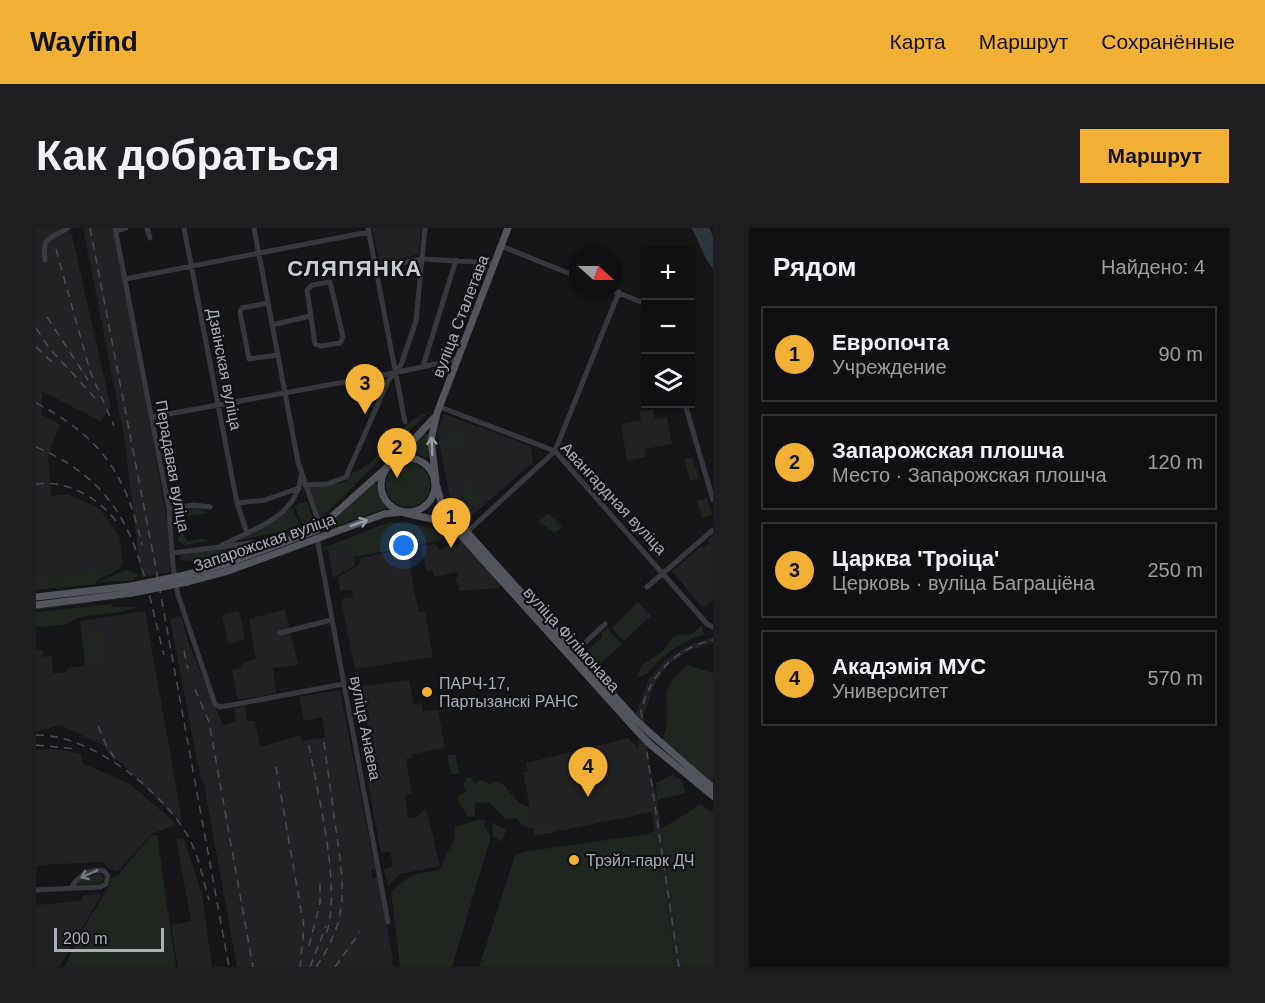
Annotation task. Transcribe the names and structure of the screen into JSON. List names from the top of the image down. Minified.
{"streets":{"main road":["вуліца Сталетава","Запарожская вуліца","вуліца Філімонава"],"street":["Дзвінская вуліца","Перадавая вуліца","Авангардная вуліца","вуліца Анаева"]},"crossings":[["вуліца Сталетава","Авангардная вуліца"],["вуліца Сталетава","Запарожская вуліца"],["Дзвінская вуліца","Запарожская вуліца"],["Перадавая вуліца","вуліца Анаева"],["Авангардная вуліца","Запарожская вуліца"],["Запарожская вуліца","вуліца Філімонава"],["Запарожская вуліца","вуліца Анаева"]],"districts":["СЛЯПЯНКА"],"places":["ПАРЧ-17, Партызанскі РАНС","Трэйл-парк ДЧ"],"scale_bar":"200 m","north":"right","page":{"header":"Wayfind","nav":["Карта","Маршрут","Сохранённые"],"buttons":"Маршрут","title":"Как добраться","heading":["Рядом","Найдено: 4"],"map_buttons":["+","−"],"list":[{"mark":"1","name":"Европочта","note":"Учреждение","value":"90 m"},{"mark":"2","name":"Запарожская плошча","note":"Место · Запарожская плошча","value":"120 m"},{"mark":"3","name":"Царква 'Троіца'","note":"Церковь · вуліца Баграціёна","value":"250 m"},{"mark":"4","name":"Акадэмія МУС","note":"Университет","value":"570 m"}],"pins":["3","2","1","4"],"scale":"200 m"}}
